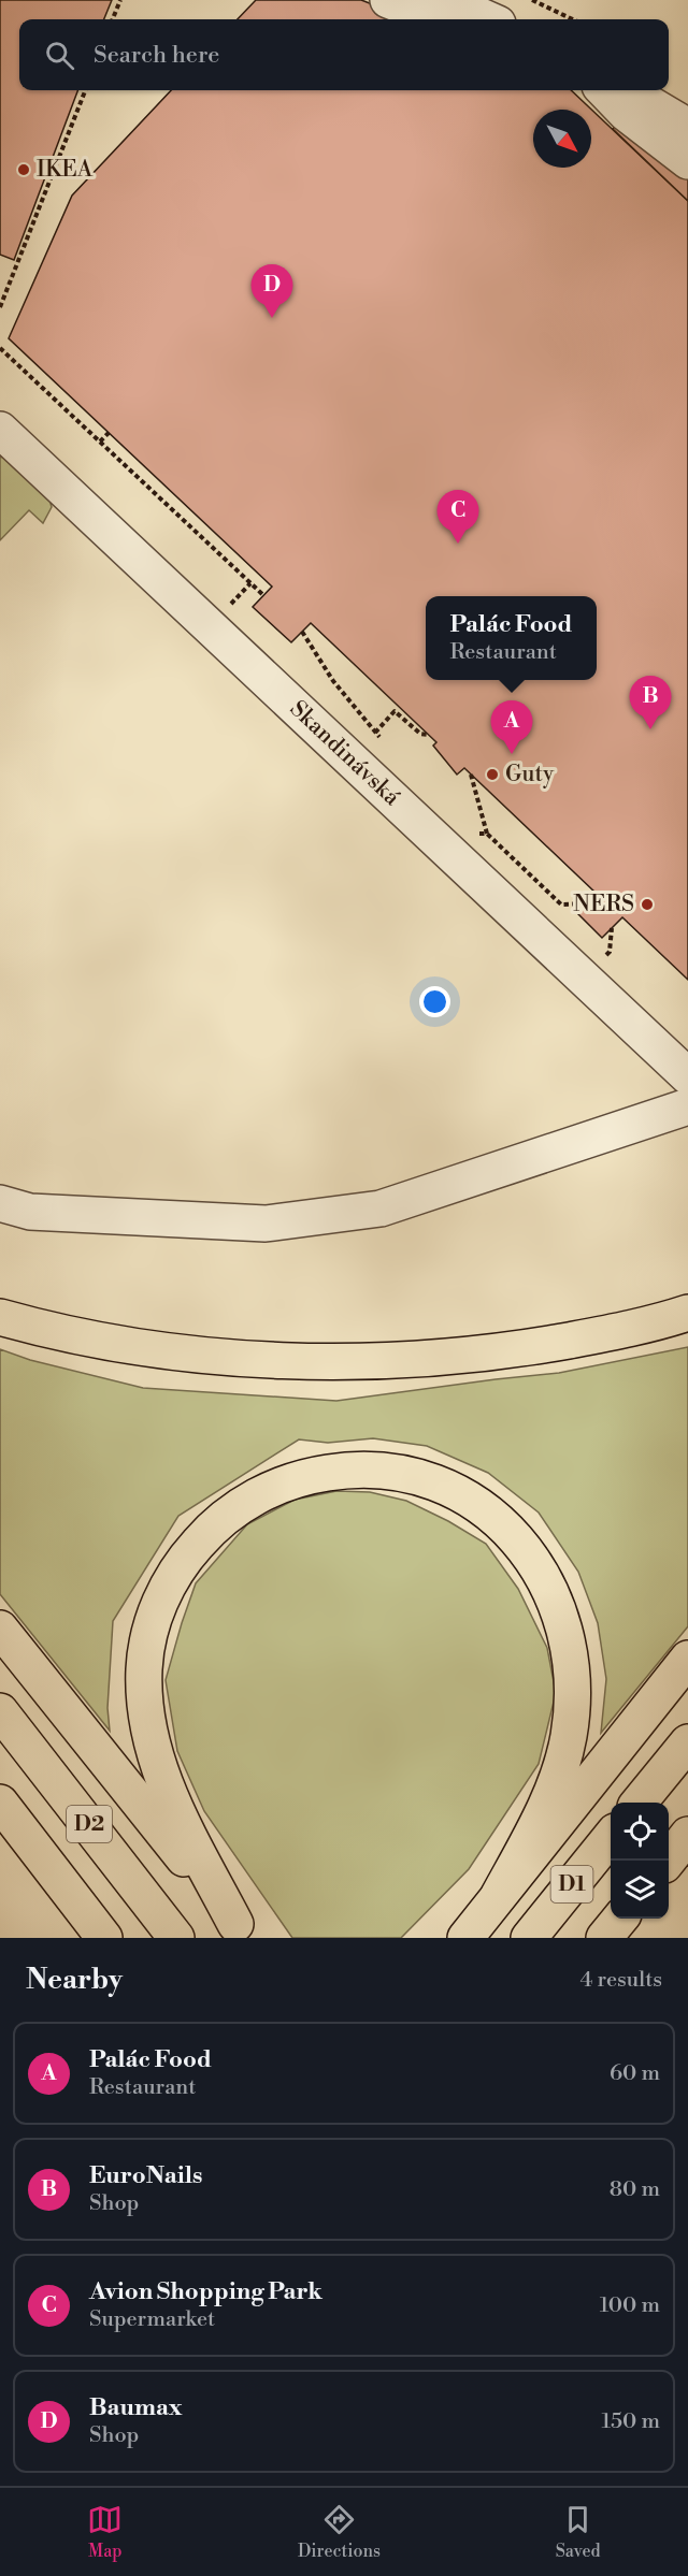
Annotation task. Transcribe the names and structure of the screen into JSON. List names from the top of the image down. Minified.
{"streets":{"highway":["D2","D1"],"street":["Skandinávská"]},"places":["IKEA","Guty","NERS"],"north":"bottom right","page":{"search":"Search here","pins":["D","C","B","A"],"popup":["Palác Food","Restaurant"],"heading":["Nearby","4 results"],"list":[{"mark":"A","name":"Palác Food","note":"Restaurant","value":"60 m"},{"mark":"B","name":"EuroNails","note":"Shop","value":"80 m"},{"mark":"C","name":"Avion Shopping Park","note":"Supermarket","value":"100 m"},{"mark":"D","name":"Baumax","note":"Shop","value":"150 m"}],"nav":["Map","Directions","Saved"]}}
